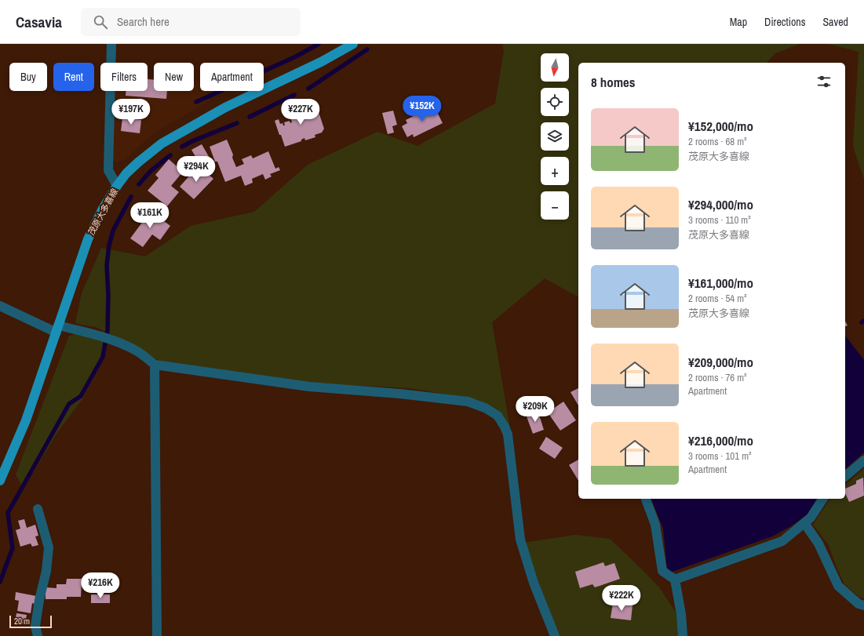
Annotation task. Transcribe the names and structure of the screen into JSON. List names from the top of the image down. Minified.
{"streets":{"main road":["茂原大多喜線"]},"scale_bar":"20 m","north":"bottom","page":{"header":"Casavia","search":"Search here","nav":["Map","Directions","Saved"],"map_buttons":["+","−"],"chip":["Buy","Rent","Filters","New","Apartment"],"heading":"8 homes","price":["¥152K","¥197K","¥227K","¥294K","¥161K","¥209K","¥216K","¥222K"],"list":[{"name":"¥152,000/mo","note":"2 rooms · 68 m² · 茂原大多喜線"},{"name":"¥294,000/mo","note":"3 rooms · 110 m² · 茂原大多喜線"},{"name":"¥161,000/mo","note":"2 rooms · 54 m² · 茂原大多喜線"},{"name":"¥209,000/mo","note":"2 rooms · 76 m² · Apartment"},{"name":"¥216,000/mo","note":"3 rooms · 101 m² · Apartment"}],"scale":"20 m"}}
